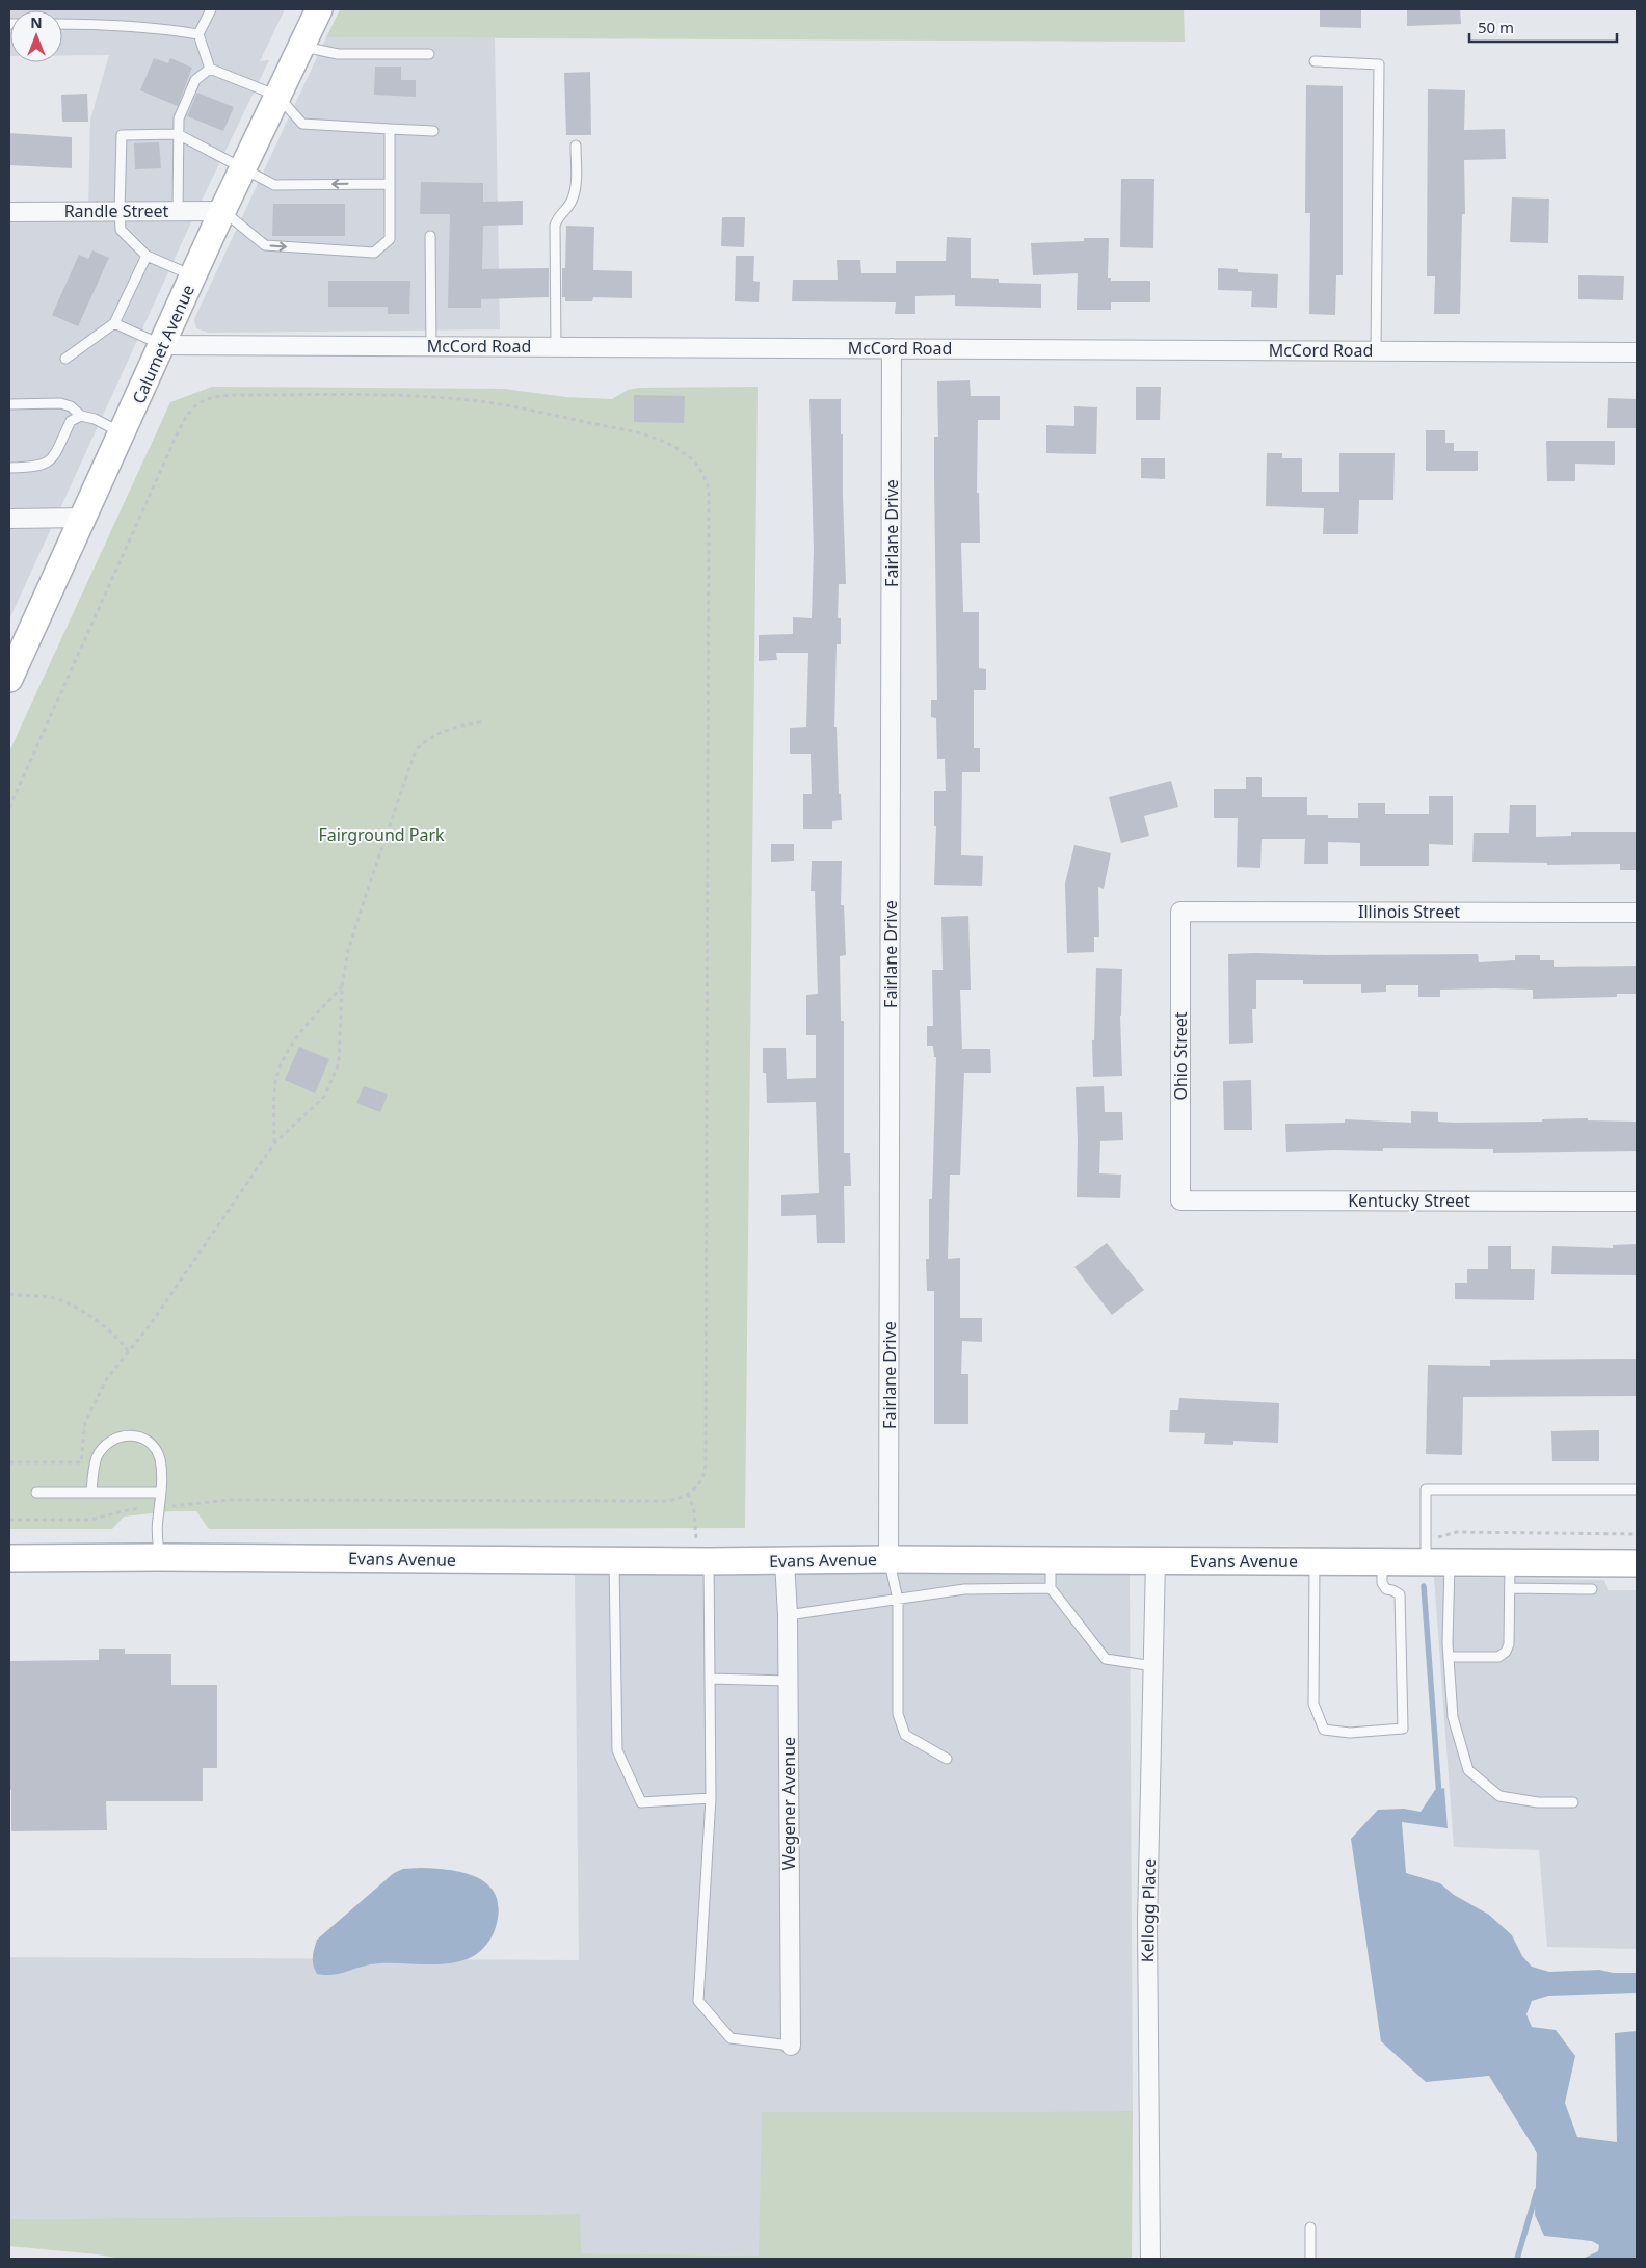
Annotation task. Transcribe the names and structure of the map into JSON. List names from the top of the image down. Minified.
{"streets":{"street":["Randle Street","Calumet Avenue","McCord Road","Fairlane Drive","Illinois Street","Ohio Street","Kentucky Street","Evans Avenue","Wegener Avenue","Kellogg Place"]},"crossings":[["Randle Street","Calumet Avenue"],["Calumet Avenue","McCord Road"],["McCord Road","Fairlane Drive"],["Fairlane Drive","Evans Avenue"],["Illinois Street","Ohio Street"],["Ohio Street","Kentucky Street"],["Evans Avenue","Wegener Avenue"],["Evans Avenue","Kellogg Place"]],"parks":["Fairground Park"],"scale_bar":"50 m","north":"top"}
